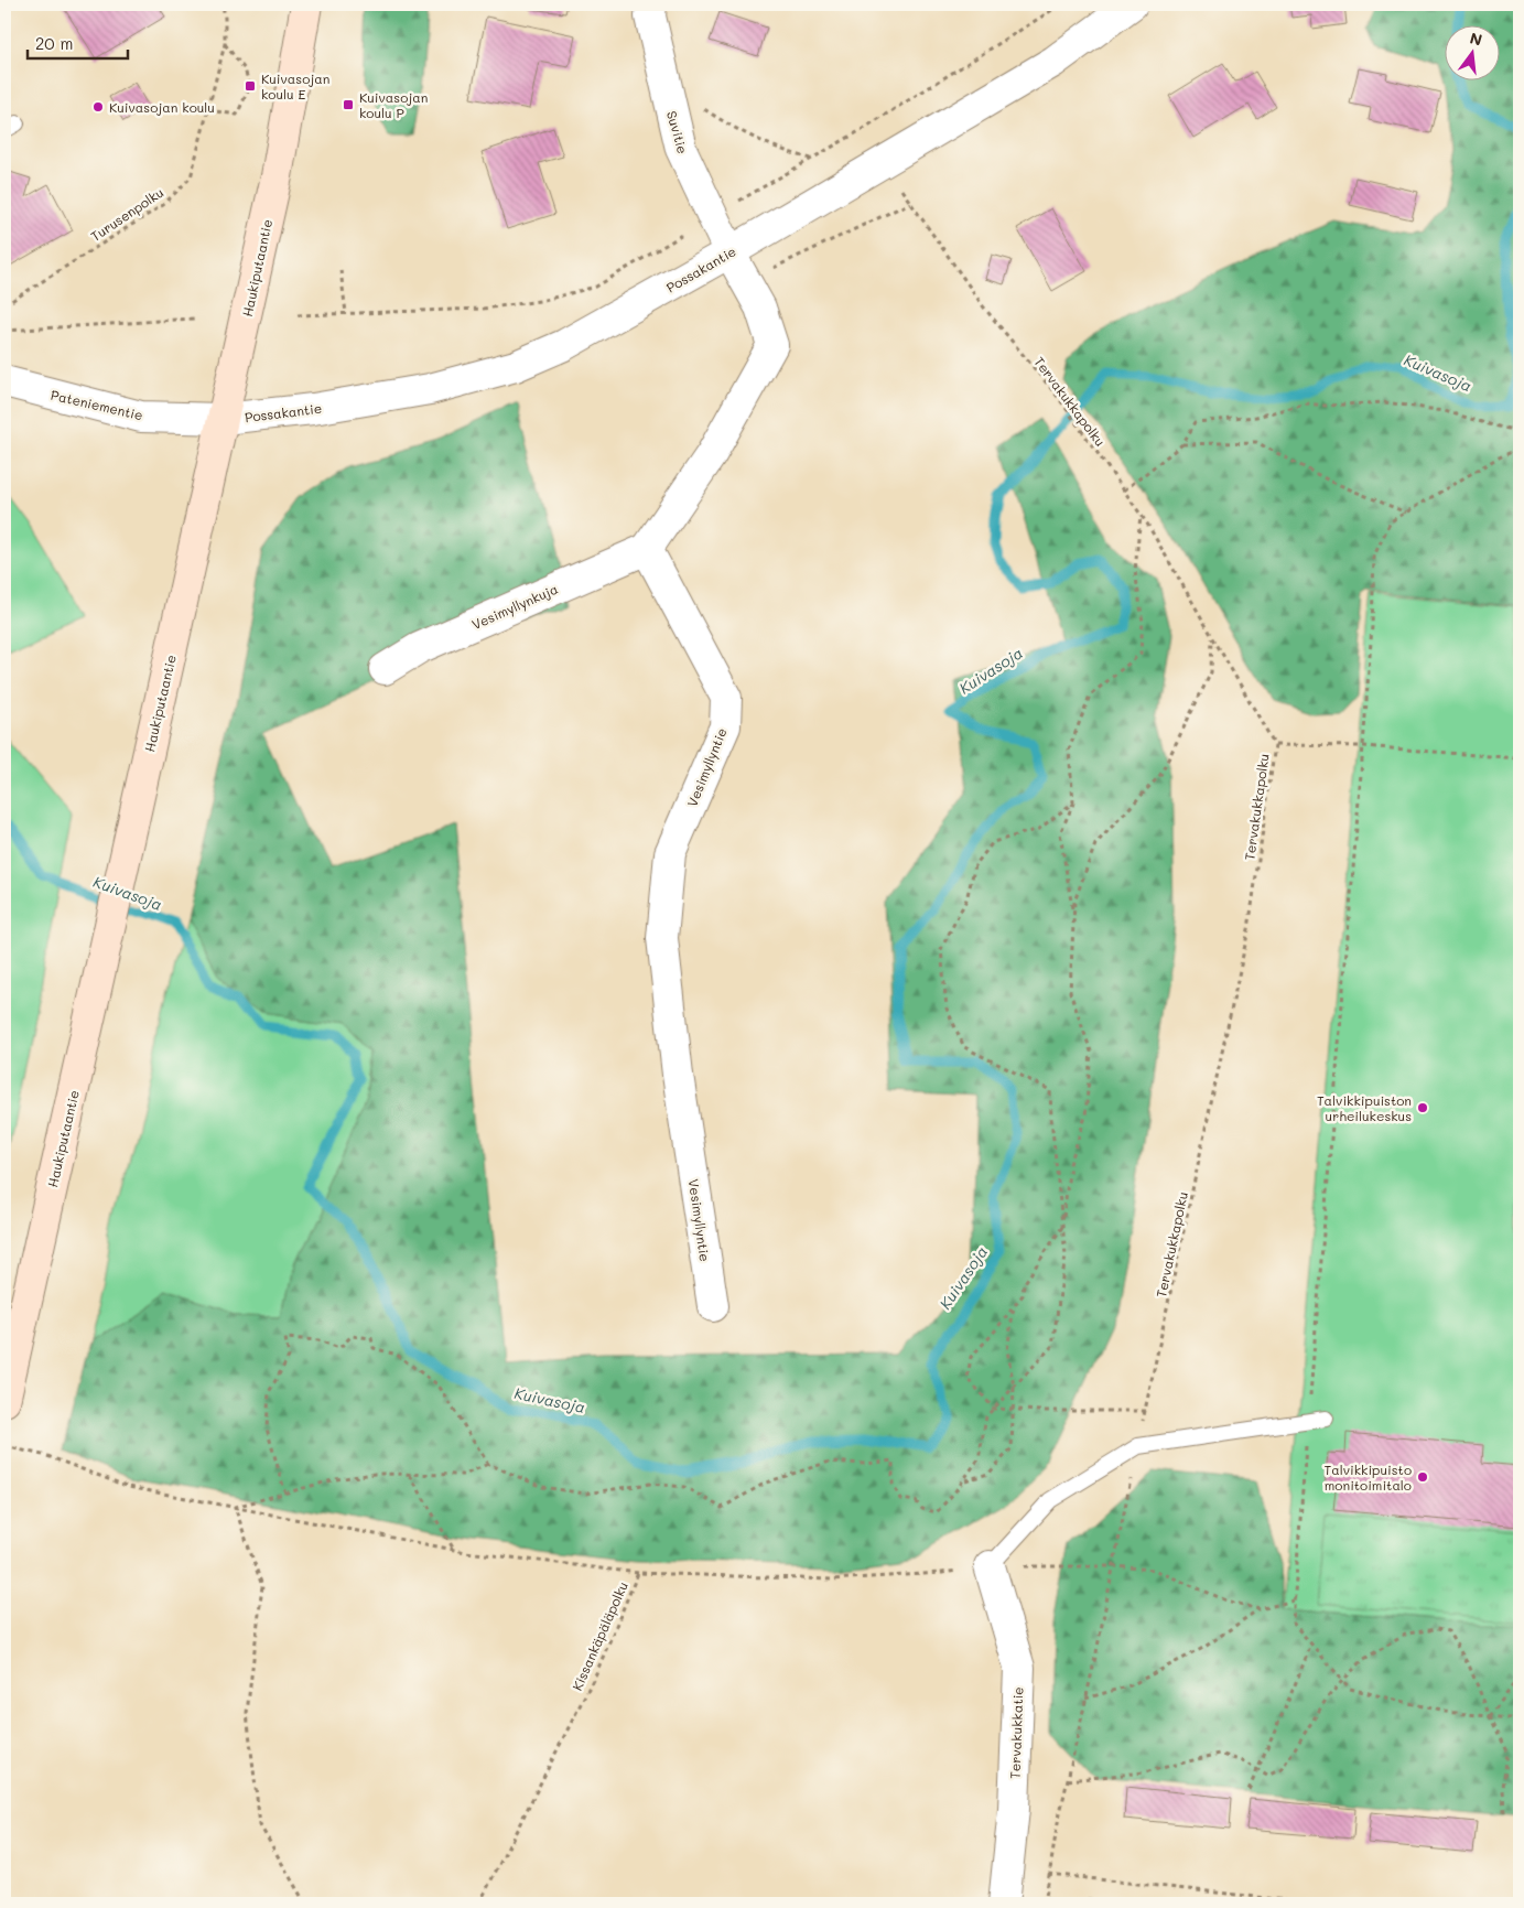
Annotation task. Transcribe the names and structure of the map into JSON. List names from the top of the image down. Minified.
{"streets":{"main road":["Haukiputaantie"],"street":["Suvitie","Possakantie","Pateniementie","Vesimyllynkuja","Vesimyllyntie","Tervakukkatie"],"path":["Turusenpolku","Tervakukkapolku","Kissankäpäläpolku"]},"crossings":[["Suvitie","Possakantie"],["Haukiputaantie","Possakantie"],["Haukiputaantie","Pateniementie"],["Possakantie","Tervakukkapolku"],["Possakantie","Pateniementie"],["Tervakukkapolku","Kissankäpäläpolku"],["Vesimyllynkuja","Vesimyllyntie"],["Kissankäpäläpolku","Tervakukkatie"]],"water":["Kuivasoja"],"places":{"transit":["Kuivasojan koulu E","Kuivasojan koulu P"],"other":["Kuivasojan koulu","Talvikkipuiston urheilukeskus","Talvikkipuisto monitoimitalo"]},"scale_bar":"20 m","north":"top"}
